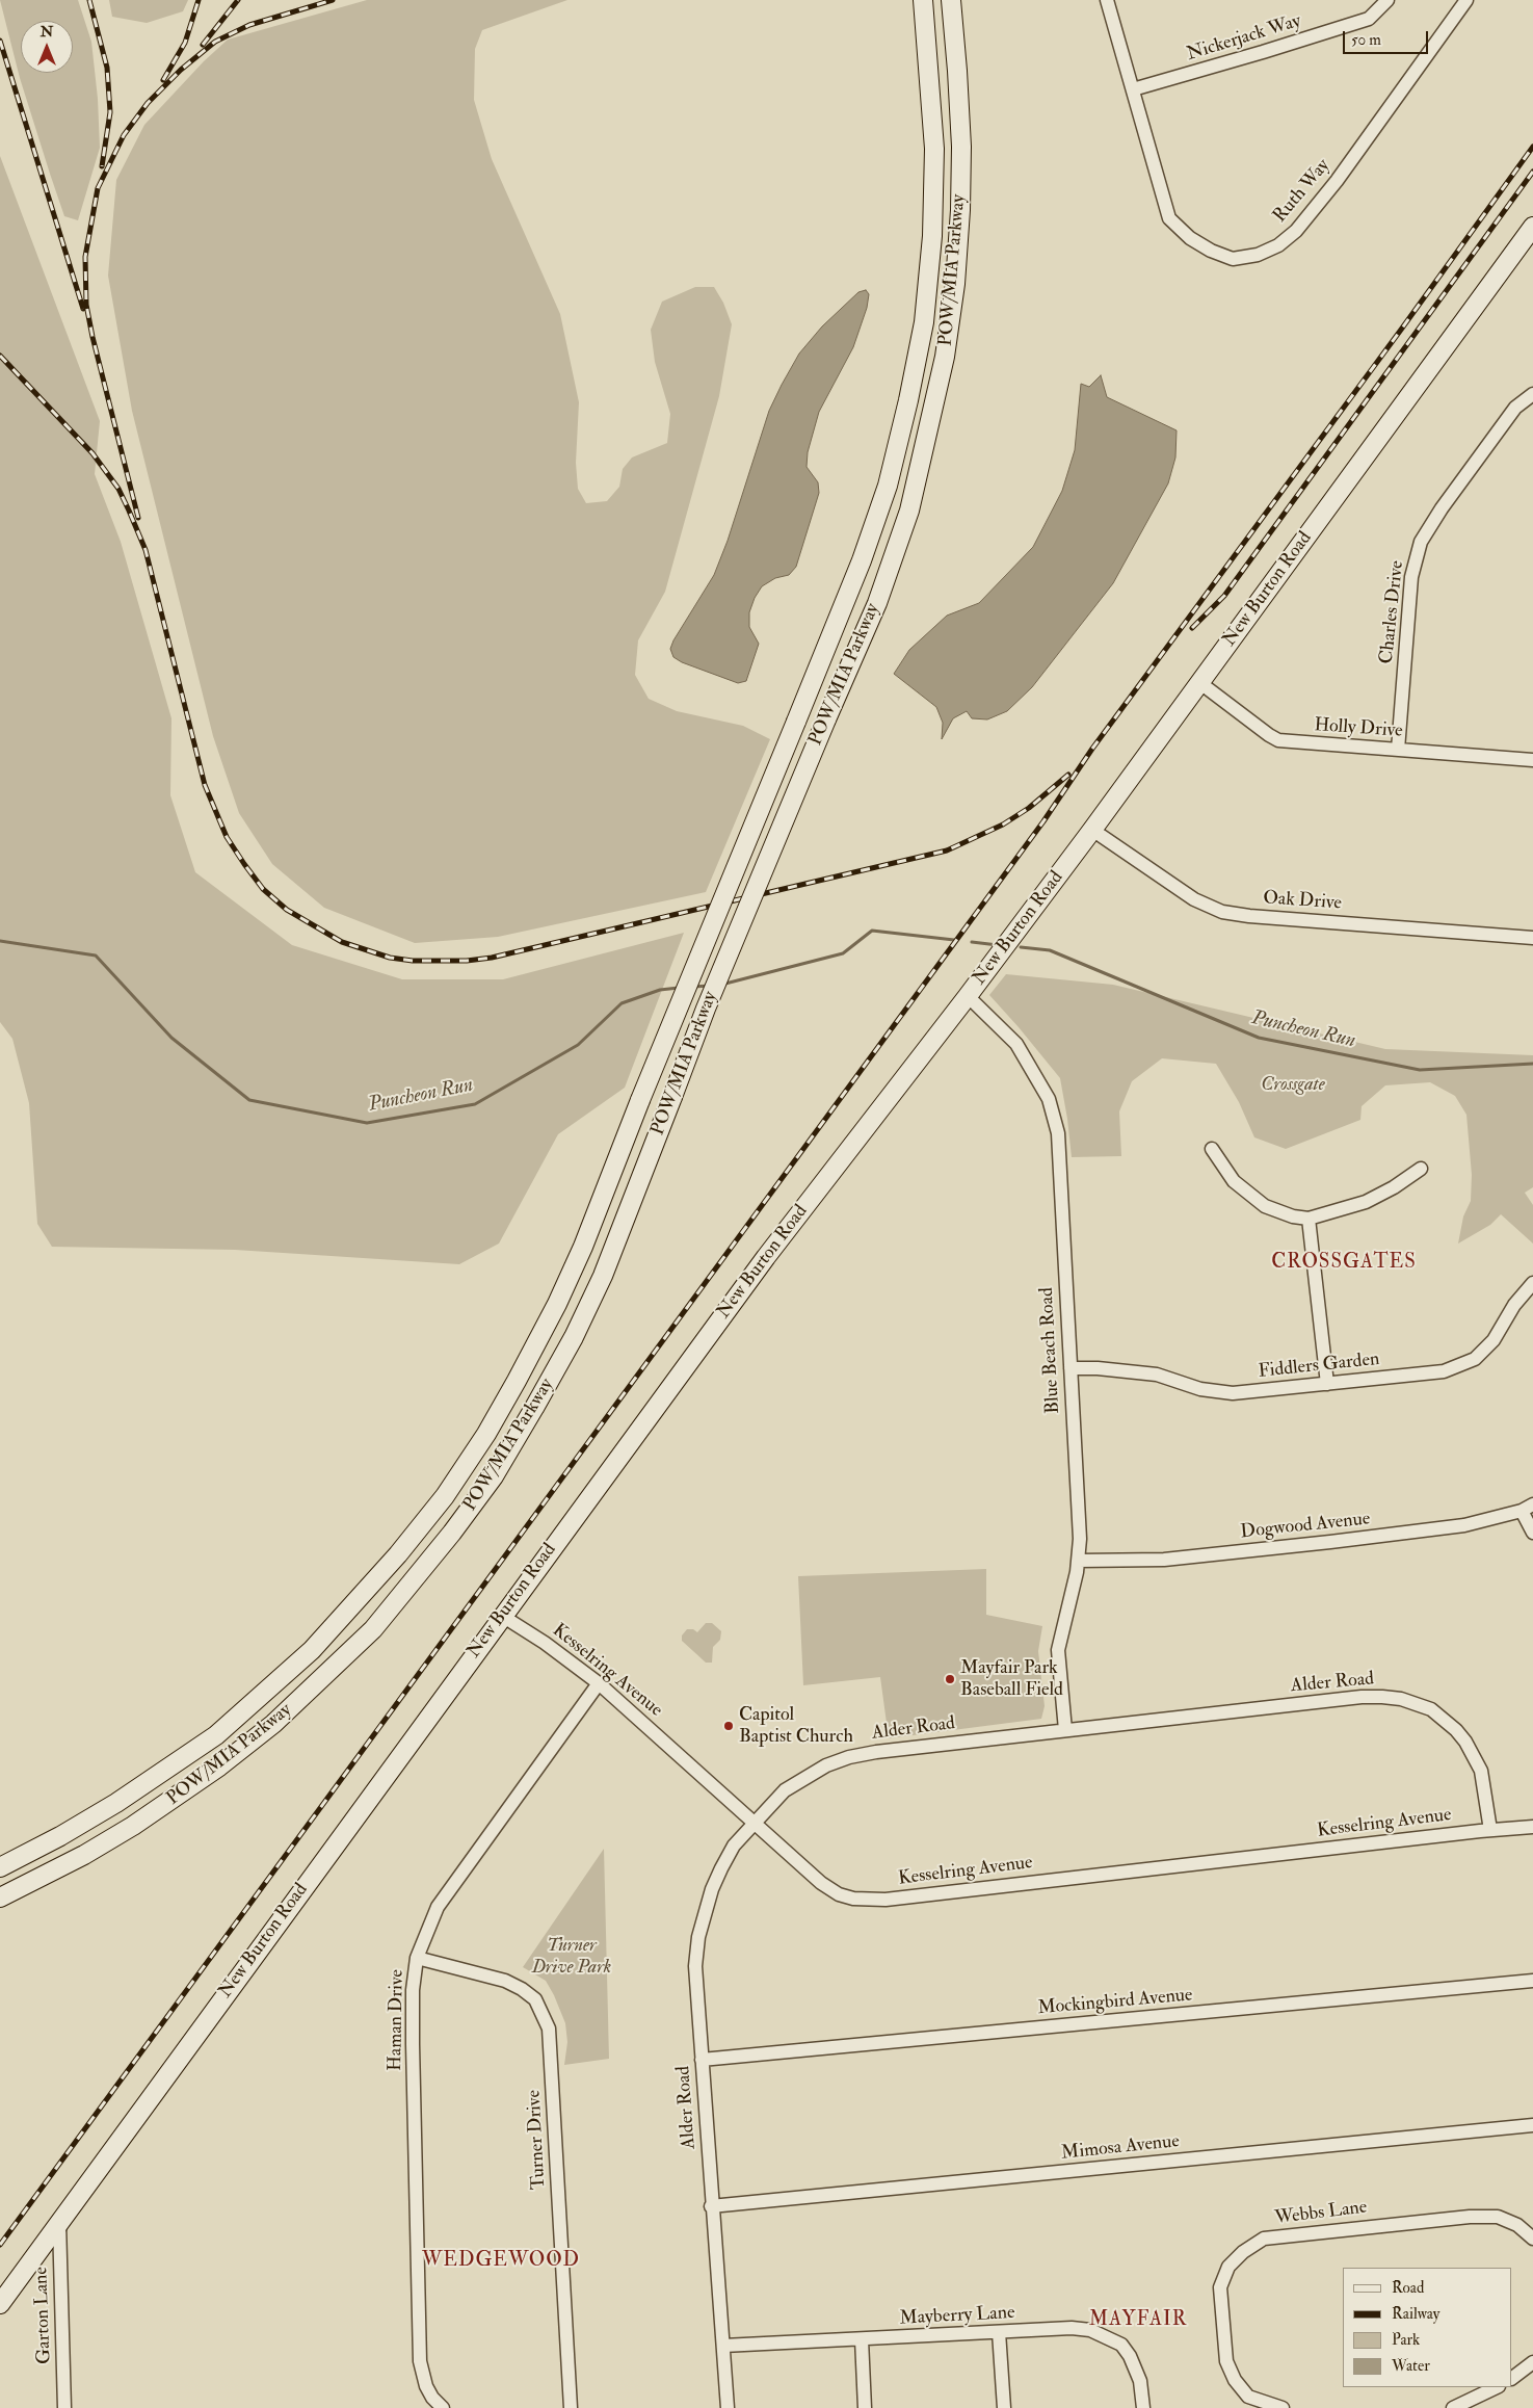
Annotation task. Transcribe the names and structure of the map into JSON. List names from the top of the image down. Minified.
{"streets":{"main road":["POW/MIA Parkway","New Burton Road"],"street":["Nickerjack Way","Ruth Way","Charles Drive","Holly Drive","Oak Drive","Blue Beach Road","Fiddlers Garden","Dogwood Avenue","Kesselring Avenue","Alder Road","Mockingbird Avenue","Haman Drive","Turner Drive","Mimosa Avenue","Webbs Lane","Garton Lane","Mayberry Lane"]},"crossings":[["Nickerjack Way","Ruth Way"],["New Burton Road","Holly Drive"],["New Burton Road","Oak Drive"],["New Burton Road","Blue Beach Road"],["New Burton Road","Kesselring Avenue"],["New Burton Road","Garton Lane"],["Charles Drive","Holly Drive"],["Blue Beach Road","Fiddlers Garden"],["Blue Beach Road","Dogwood Avenue"],["Blue Beach Road","Alder Road"],["Kesselring Avenue","Alder Road"],["Kesselring Avenue","Haman Drive"],["Alder Road","Mockingbird Avenue"],["Alder Road","Mimosa Avenue"],["Alder Road","Mayberry Lane"],["Haman Drive","Turner Drive"]],"districts":["CROSSGATES","WEDGEWOOD","MAYFAIR"],"water":["Puncheon Run"],"parks":["Crossgate","Turner Drive Park"],"places":["Mayfair Park Baseball Field","Capitol Baptist Church"],"legend":["Road","Railway","Park","Water"],"scale_bar":"50 m","north":"top"}
